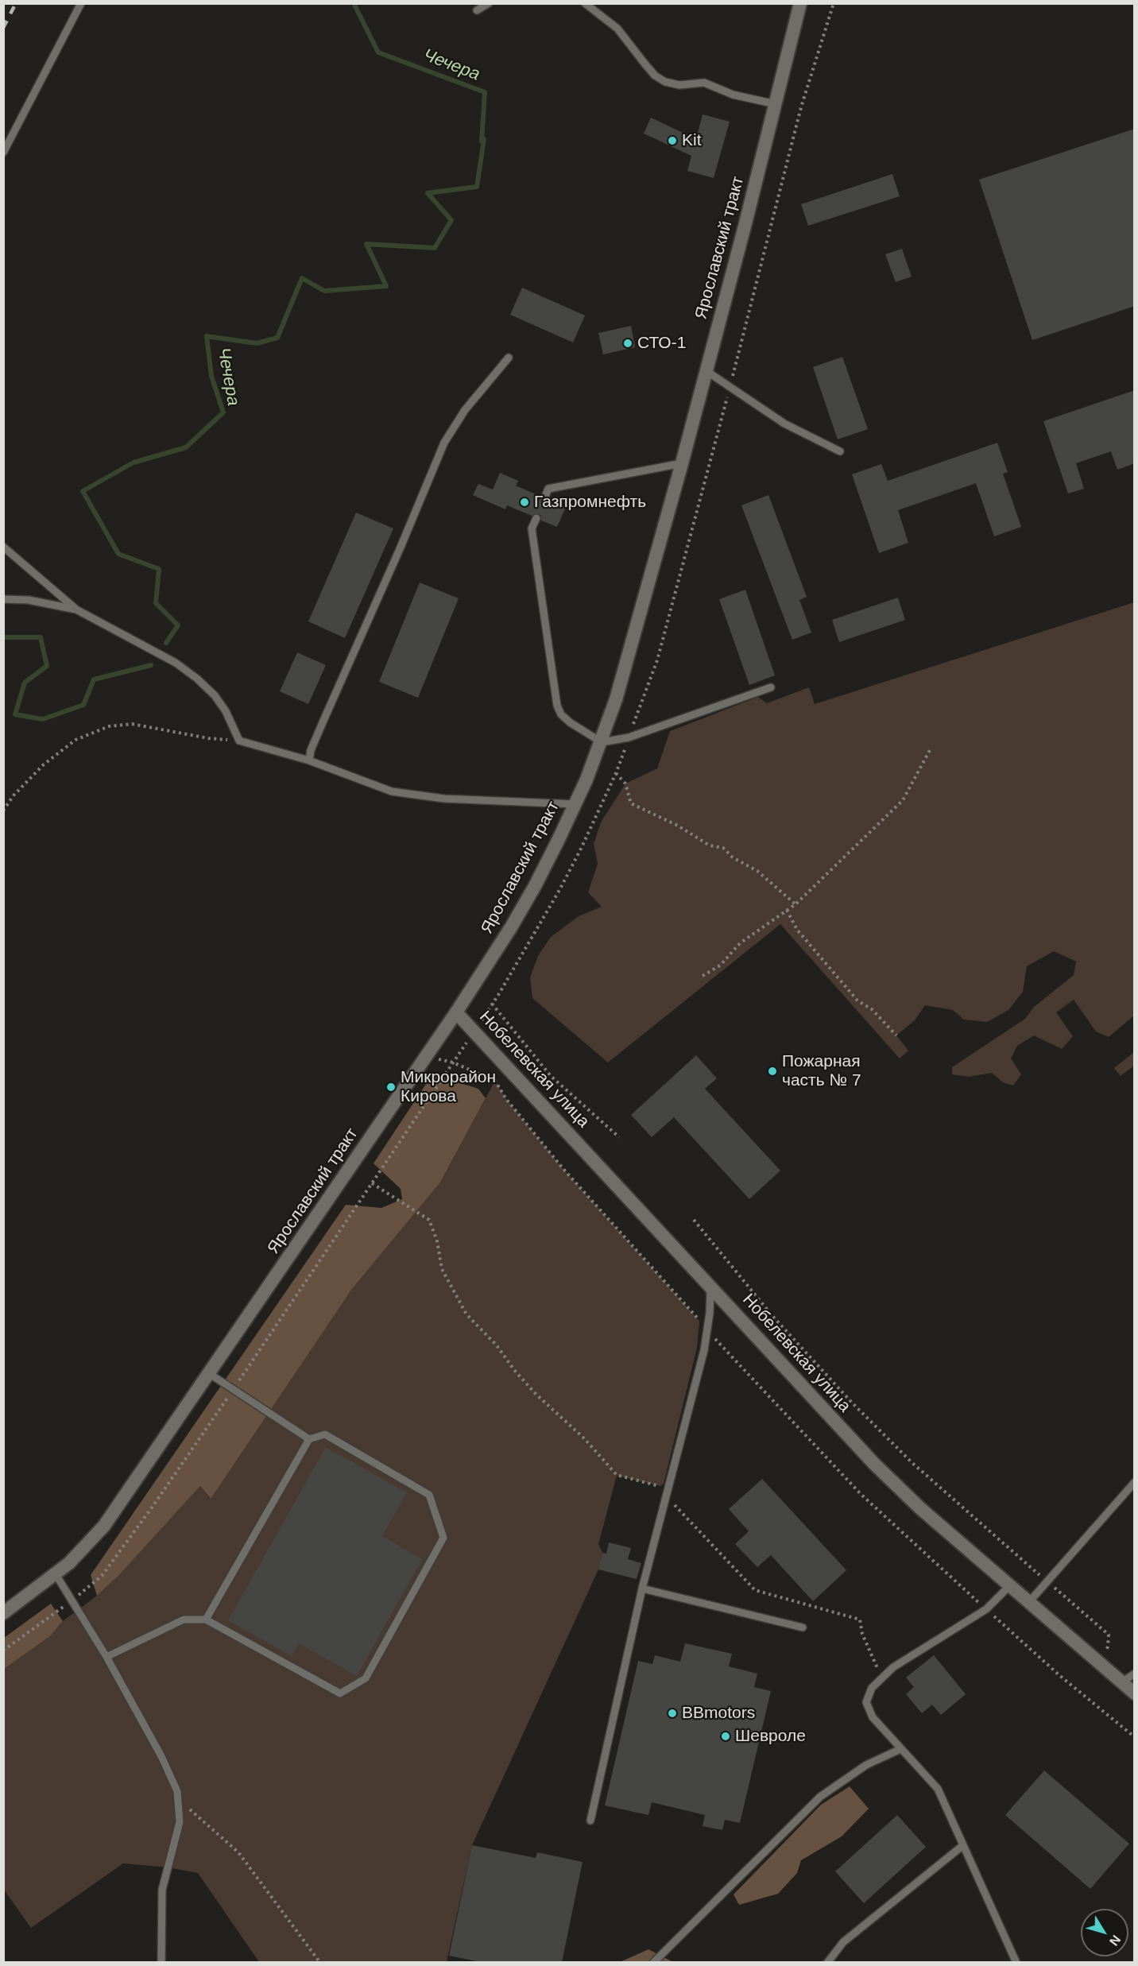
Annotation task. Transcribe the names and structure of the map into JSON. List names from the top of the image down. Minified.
{"streets":{"street":["Ярославский тракт","Нобелевская улица"]},"crossings":[["Ярославский тракт","Нобелевская улица"]],"water":["Чечера"],"places":["Kit","СТО-1","Газпромнефть","Пожарная часть № 7","Микрорайон Кирова","BBmotors","Шевроле"],"north":"bottom right"}
